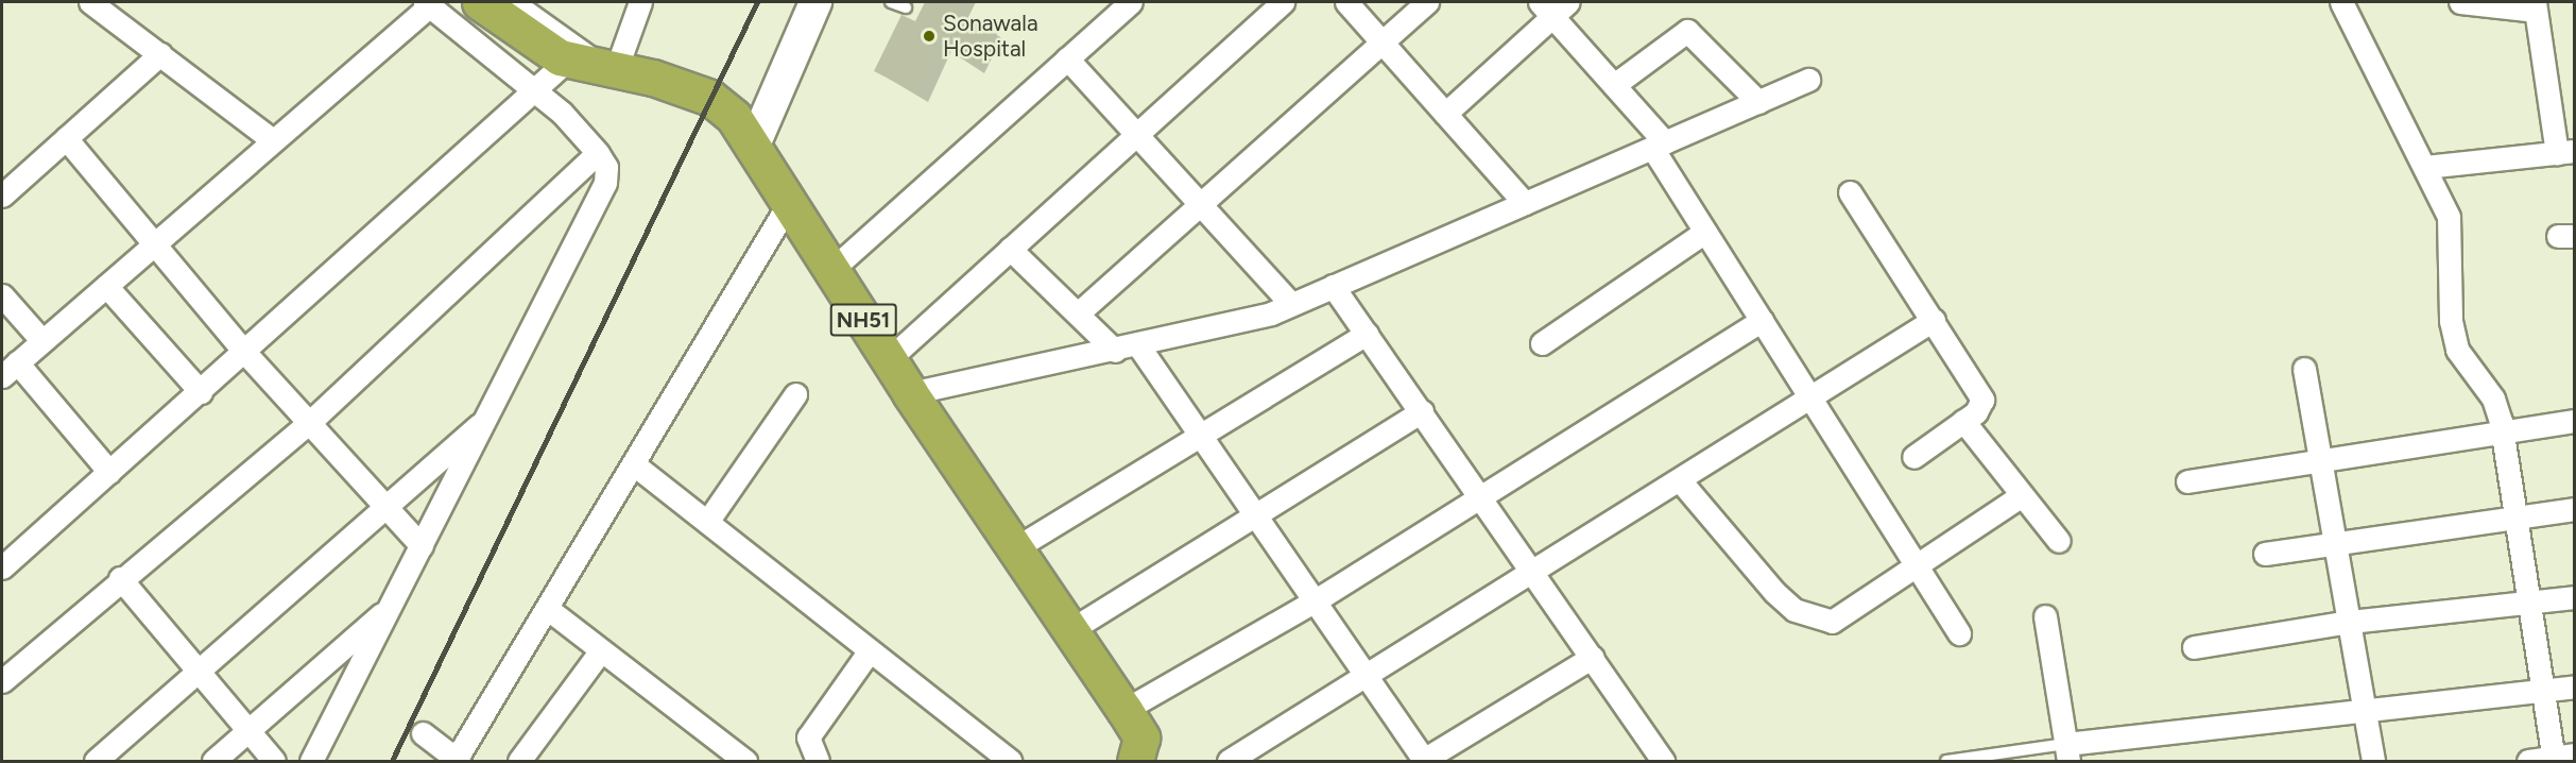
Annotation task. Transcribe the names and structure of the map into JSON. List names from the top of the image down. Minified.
{"streets":{"highway":["NH51"]},"places":["Sonawala Hospital"]}
